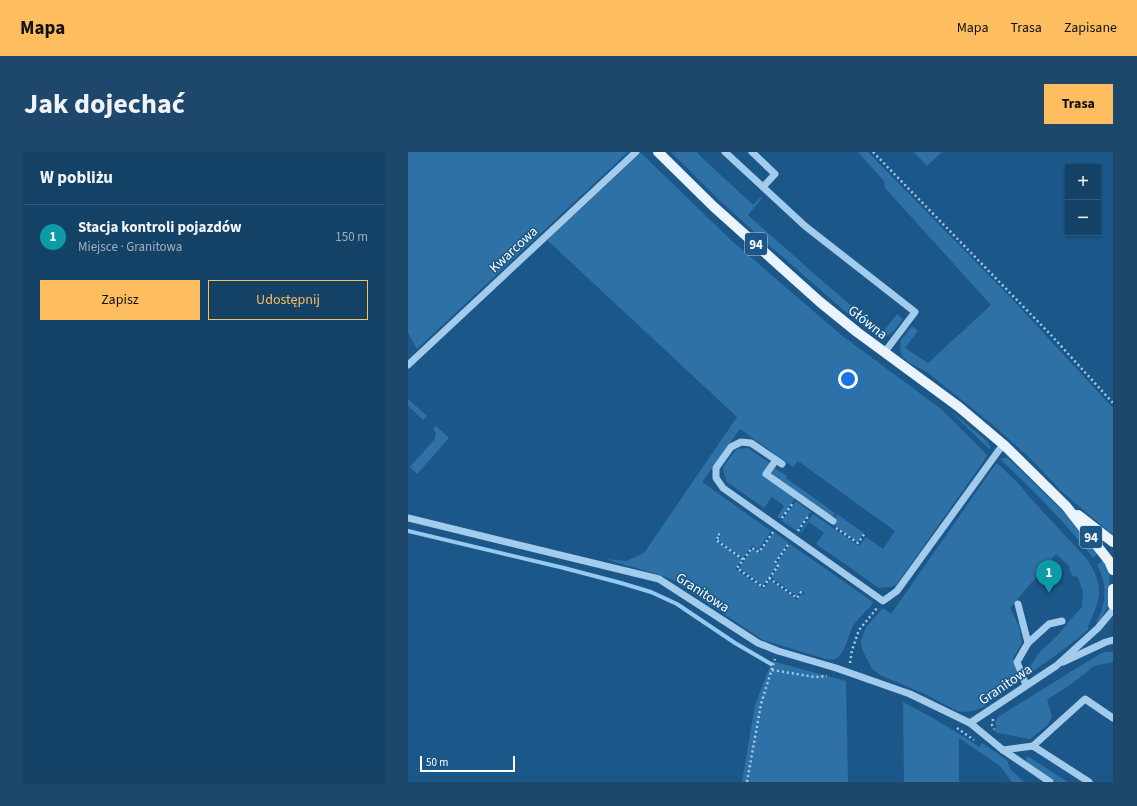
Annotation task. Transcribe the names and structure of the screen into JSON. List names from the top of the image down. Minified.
{"streets":{"main road":["94","Główna"],"street":["Kwarcowa","Granitowa"]},"scale_bar":"50 m","page":{"header":"Mapa","nav":["Mapa","Trasa","Zapisane"],"title":"Jak dojechać","buttons":["Trasa",["Zapisz","Udostępnij"]],"heading":"W pobliżu","map_buttons":["+","−"],"list":[{"mark":"1","name":"Stacja kontroli pojazdów","note":"Miejsce · Granitowa","value":"150 m"}],"pins":"1","scale":"50 m"}}
